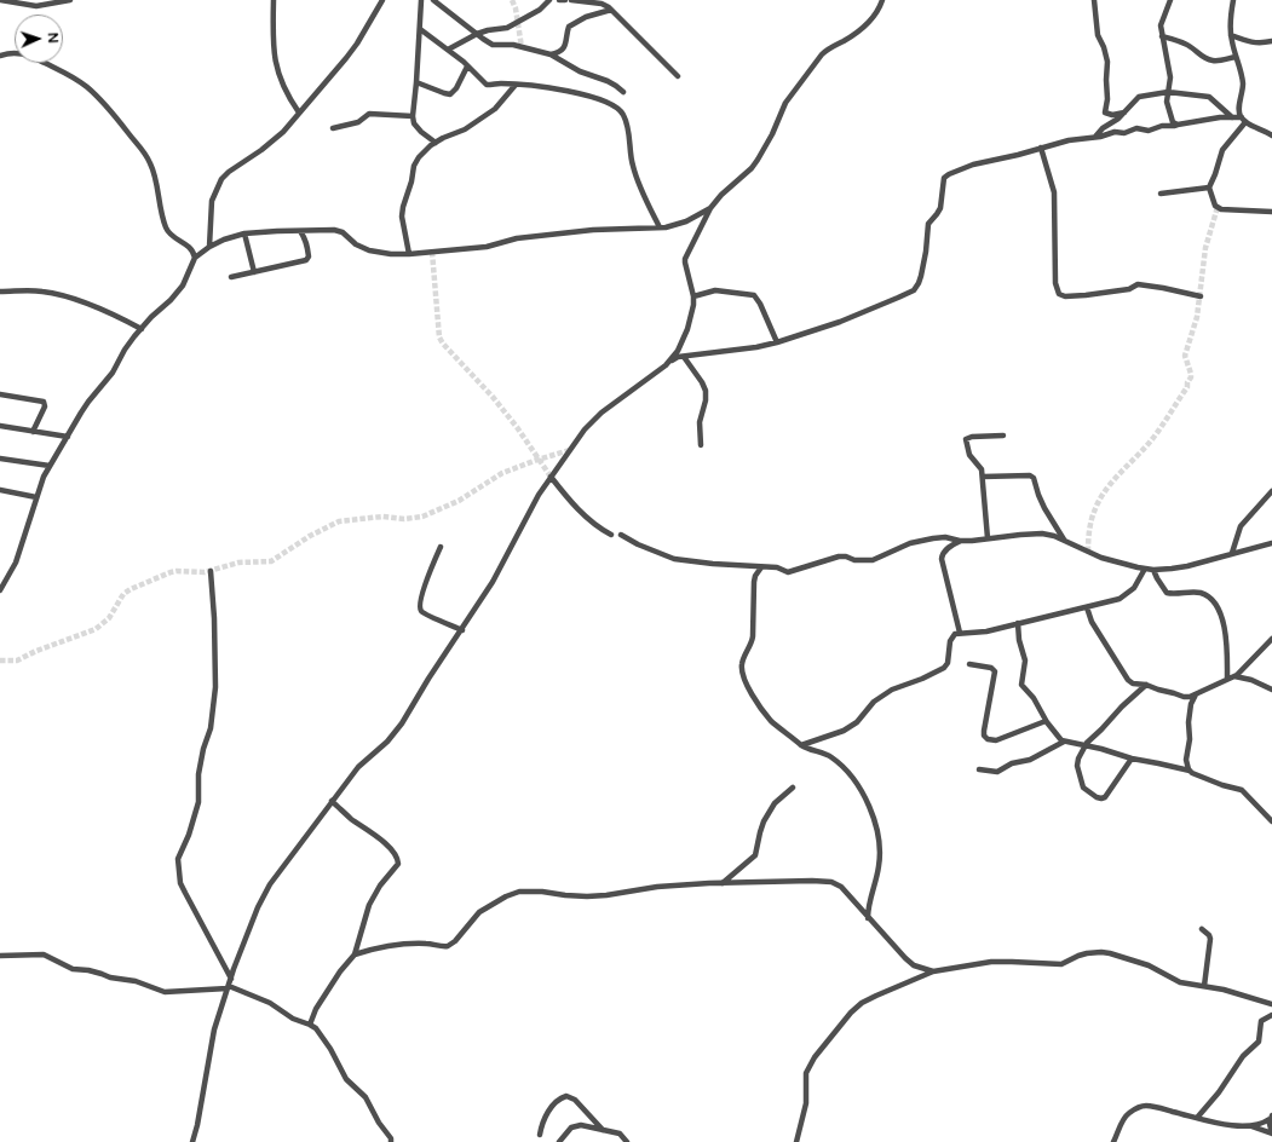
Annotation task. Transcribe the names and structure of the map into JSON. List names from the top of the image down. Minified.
{"north":"right"}
